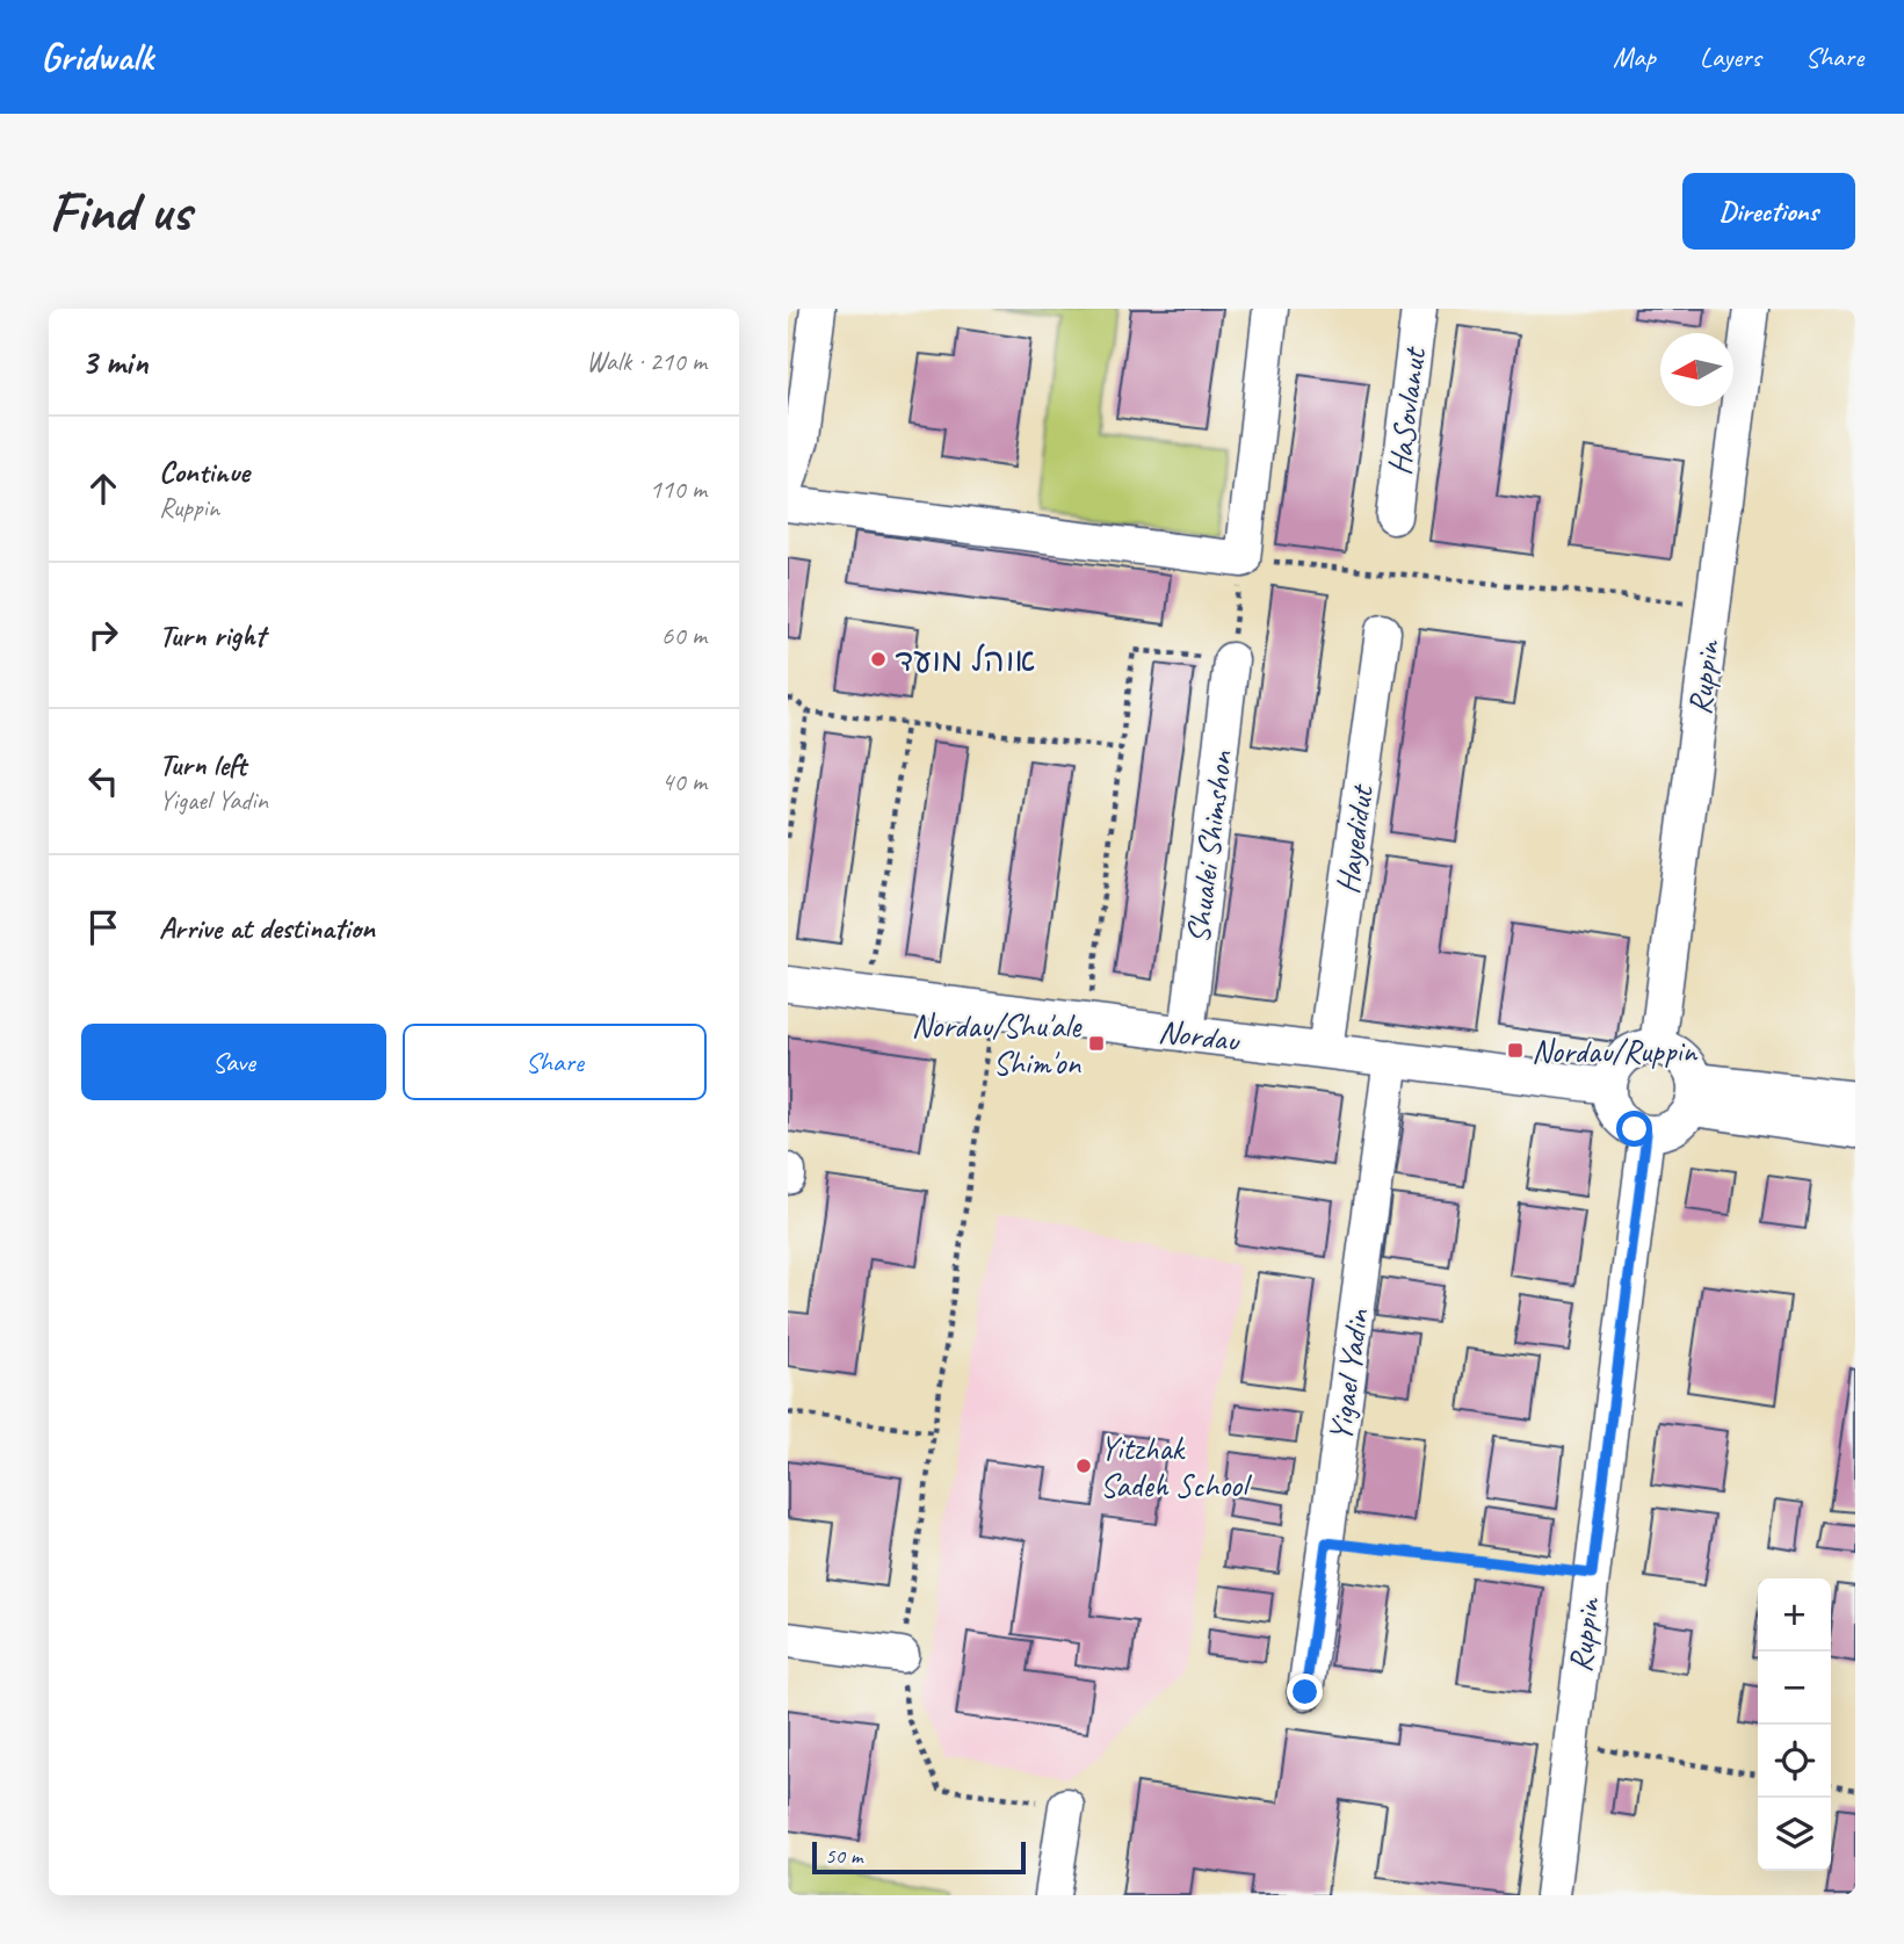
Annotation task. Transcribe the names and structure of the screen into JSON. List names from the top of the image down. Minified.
{"streets":{"street":["HaSovlanut","Ruppin","Hayedidut","Shualei Shimshon","Nordau","Yigael Yadin"]},"crossings":[["Ruppin","Nordau"],["Hayedidut","Nordau"],["Shualei Shimshon","Nordau"],["Nordau","Yigael Yadin"]],"places":{"other":["אוהל מועד","Yitzhak Sadeh School"],"transit":["Nordau/Shu'ale Shim'on","Nordau/Ruppin"]},"scale_bar":"50 m","north":"left","page":{"header":"Gridwalk","nav":["Map","Layers","Share"],"buttons":["Directions",["Save","Share"]],"title":"Find us","heading":["3 min","Walk · 210 m"],"list":[["Continue","Ruppin","110 m"],["Turn right","60 m"],["Turn left","Yigael Yadin","40 m"],"Arrive at destination"],"map_buttons":["+","−"],"scale":"50 m"}}
